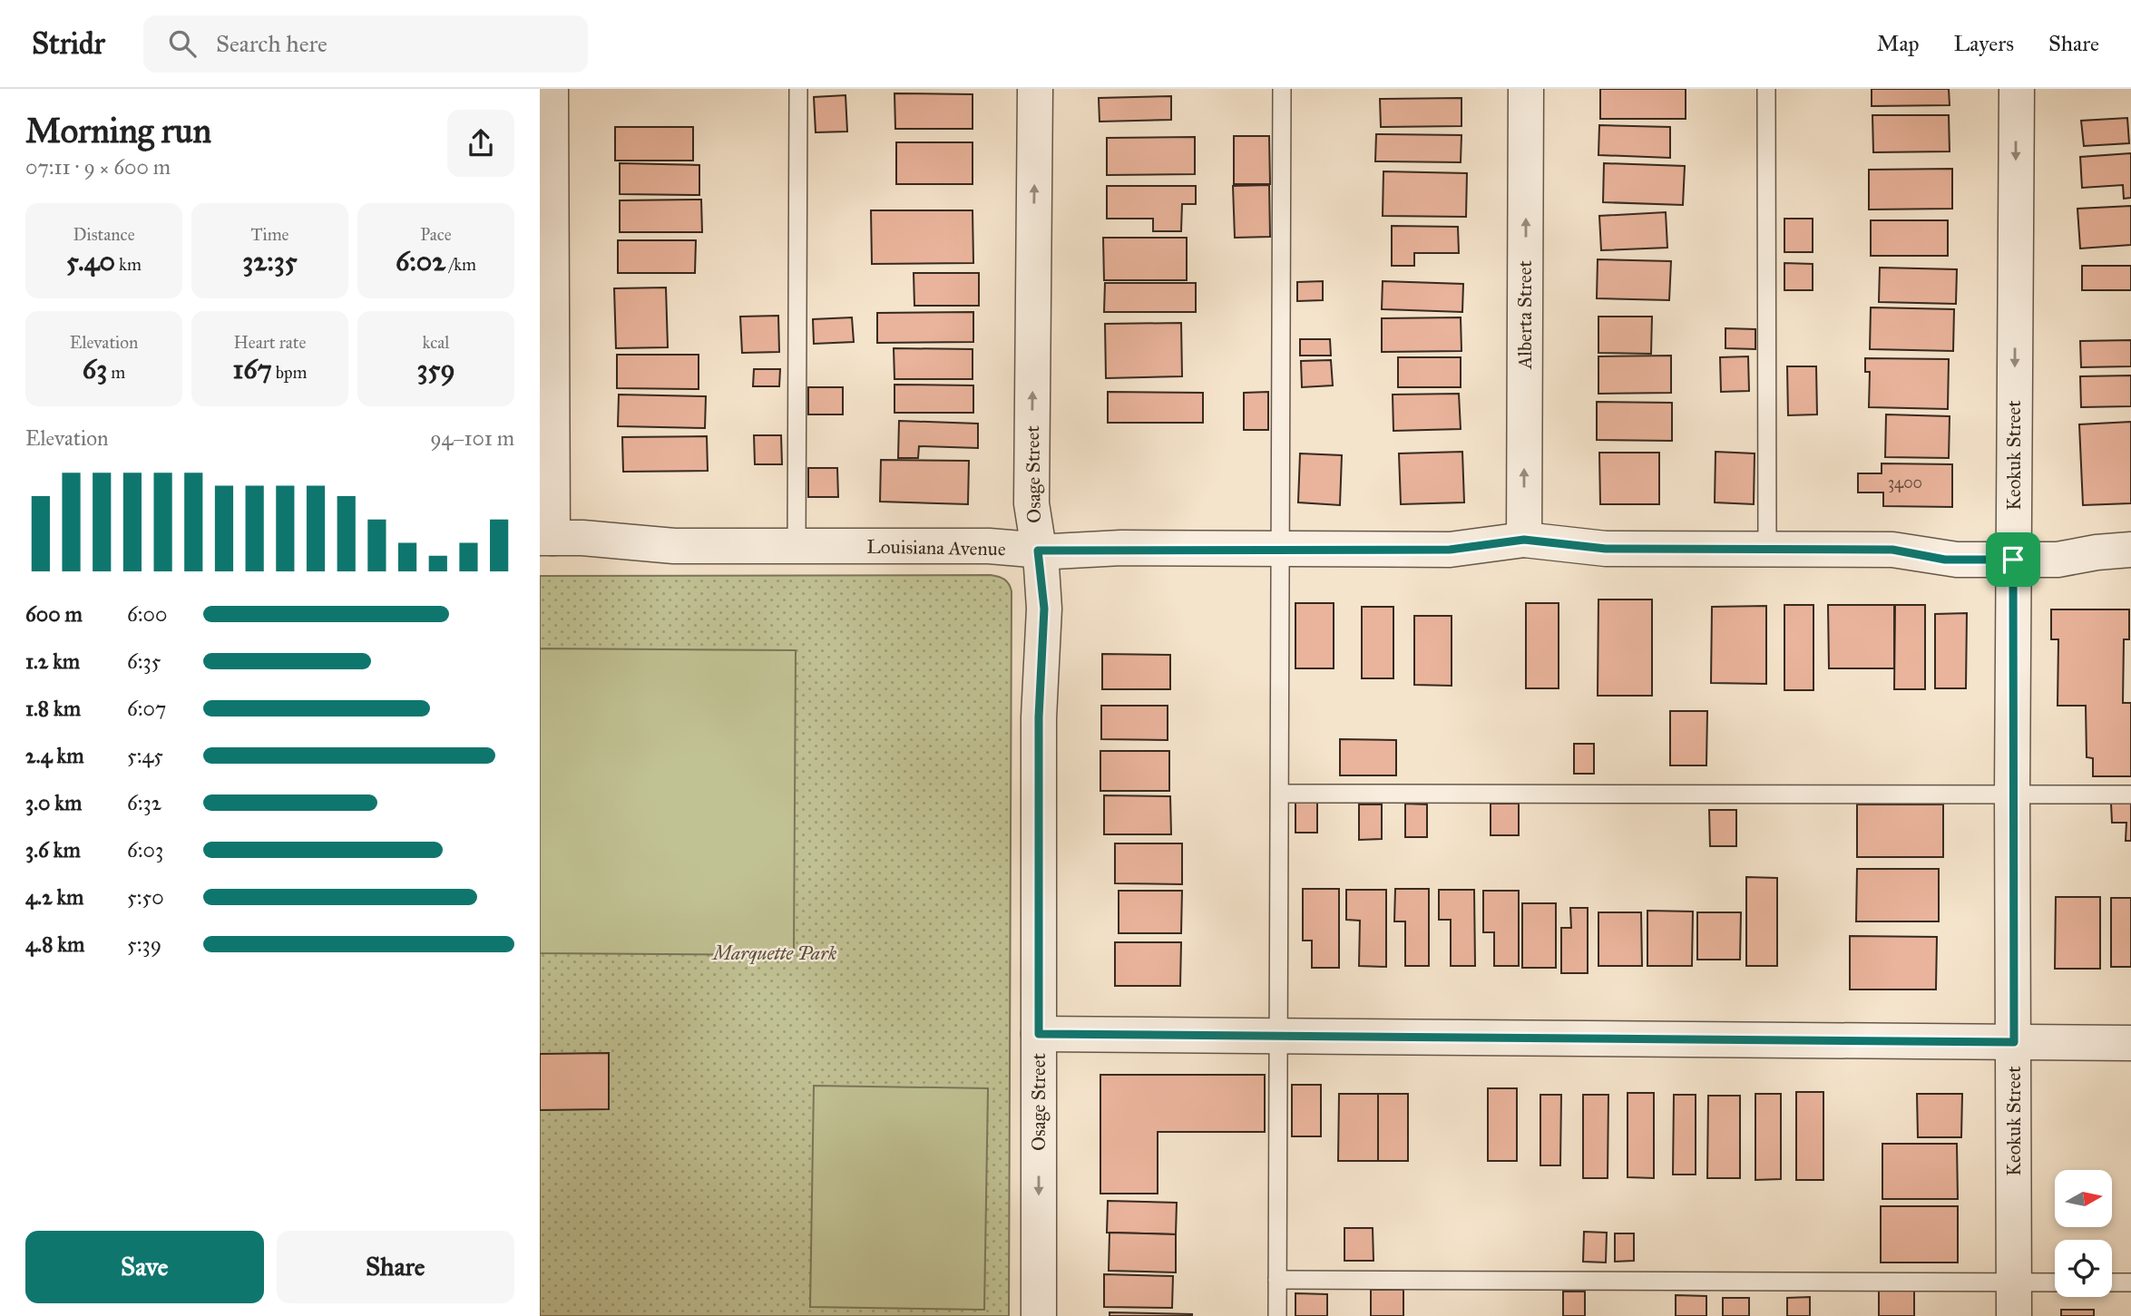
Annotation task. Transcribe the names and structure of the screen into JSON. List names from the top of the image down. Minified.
{"streets":{"street":["Alberta Street","Keokuk Street","Osage Street","Louisiana Avenue"]},"crossings":[["Alberta Street","Louisiana Avenue"],["Keokuk Street","Louisiana Avenue"],["Osage Street","Louisiana Avenue"]],"one_way":["Alberta Street","Keokuk Street"],"parks":["Marquette Park"],"house_numbers":["3400"],"north":"right","page":{"header":"Stridr","search":"Search here","nav":["Map","Layers","Share"],"heading":["Morning run","07:11 · 9 × 600 m"],"stats":[["Distance","5.40 km"],["Time","32:35"],["Pace","6:02 /km"],["Elevation","63 m"],["Heart rate","167 bpm"],["kcal","359"]],"chart":["Elevation","94–101 m"],"list":[{"name":"600 m","note":"6:00"},{"name":"1.2 km","note":"6:35"},{"name":"1.8 km","note":"6:07"},{"name":"2.4 km","note":"5:45"},{"name":"3.0 km","note":"6:32"},{"name":"3.6 km","note":"6:03"},{"name":"4.2 km","note":"5:50"},{"name":"4.8 km","note":"5:39"}],"buttons":["Save","Share"]}}
